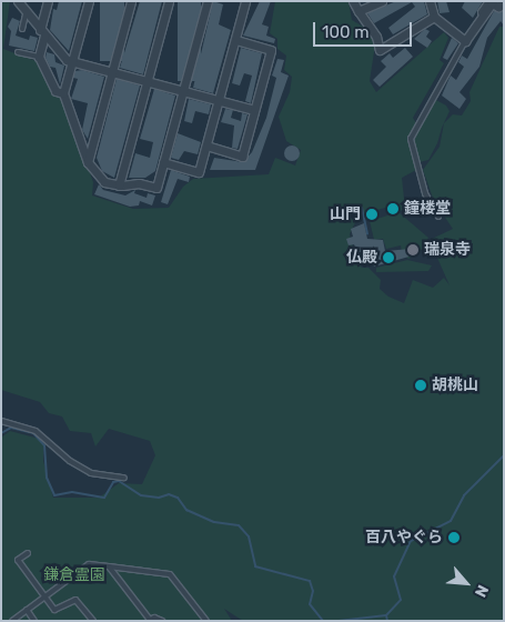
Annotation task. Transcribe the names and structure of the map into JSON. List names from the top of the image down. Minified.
{"parks":["鎌倉霊園"],"places":["鐘楼堂","山門","瑞泉寺","仏殿","胡桃山","百八やぐら"],"scale_bar":"100 m","north":"bottom right"}
